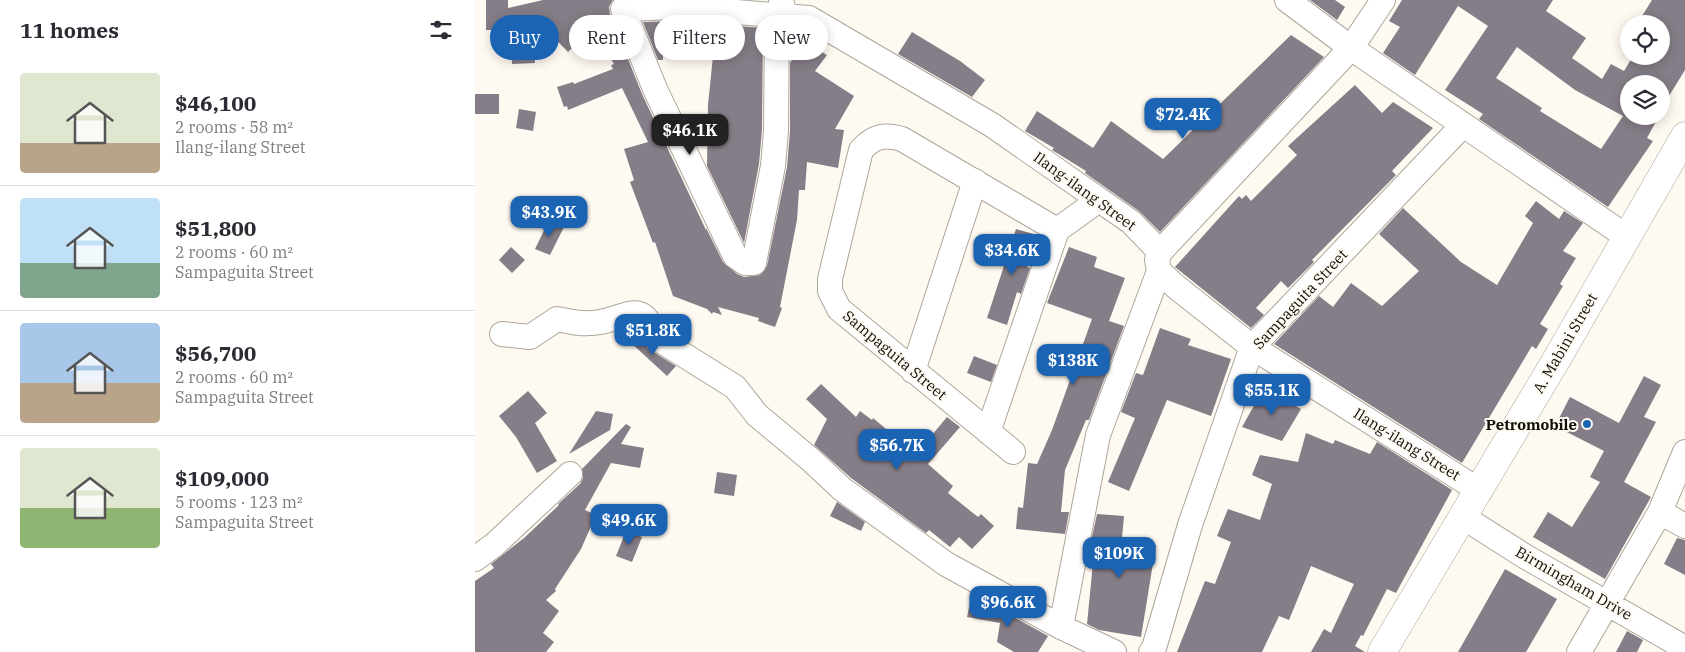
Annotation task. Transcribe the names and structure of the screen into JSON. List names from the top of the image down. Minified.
{"streets":{"main road":["A. Mabini Street"],"street":["Ilang-ilang Street","Sampaguita Street","Birmingham Drive"]},"crossings":[["Ilang-ilang Street","Sampaguita Street"],["Ilang-ilang Street","A. Mabini Street"],["A. Mabini Street","Birmingham Drive"]],"places":["Petromobile"],"page":{"heading":"11 homes","chip":["Buy","Rent","Filters","New"],"list":[{"name":"$46,100","note":"2 rooms · 58 m² · Ilang-ilang Street"},{"name":"$51,800","note":"2 rooms · 60 m² · Sampaguita Street"},{"name":"$56,700","note":"2 rooms · 60 m² · Sampaguita Street"},{"name":"$109,000","note":"5 rooms · 123 m² · Sampaguita Street"}],"price":["$72.4K","$46.1K","$43.9K","$34.6K","$51.8K","$138K","$55.1K","$56.7K","$49.6K","$109K","$96.6K"]}}
